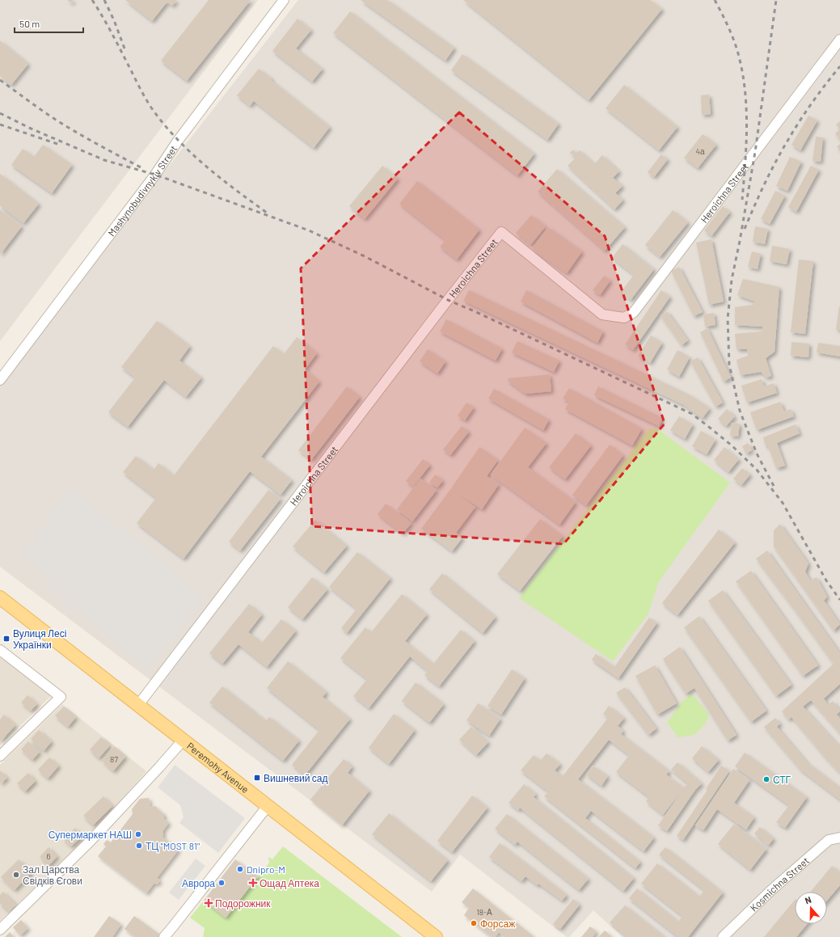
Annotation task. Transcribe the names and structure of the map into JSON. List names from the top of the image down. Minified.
{"streets":{"main road":["Peremohy Avenue"],"street":["Mashynobudivnykiv Street","Heroichna Street","Kosmichna Street"]},"crossings":[["Heroichna Street","Peremohy Avenue"]],"places":{"transit":["Вулиця Лесі Українки","Вишневий сад"],"other":["СТГ","Супермаркет НАШ","ТЦ \"MOST 81\"","Dnipro-M","Зал Царства Свідків Єгови","Аврора","Форсаж"],"health":["Ощад Аптека","Подорожник"]},"house_numbers":["4а","87","6","18-А"],"scale_bar":"50 m","north":"top"}
